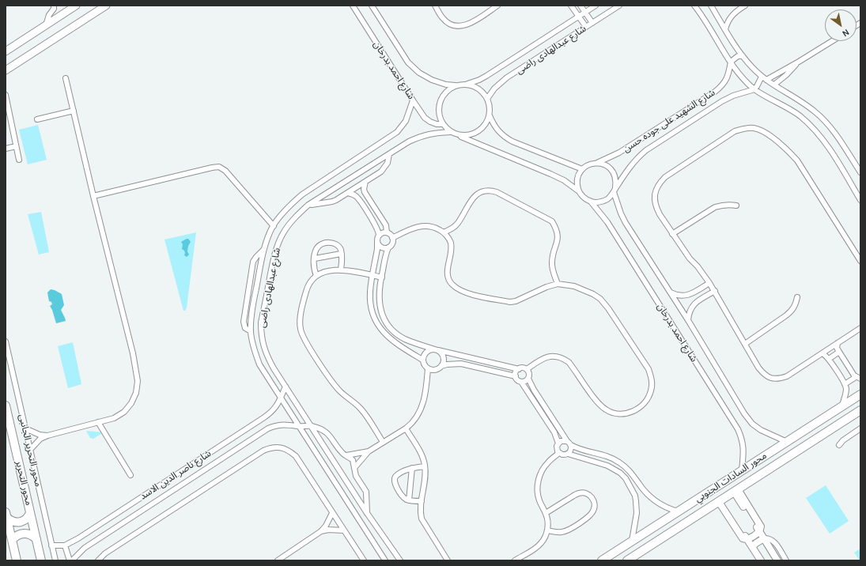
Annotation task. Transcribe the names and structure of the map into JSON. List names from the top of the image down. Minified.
{"streets":{"main road":["محور السادات الجنوبي","محور التحرير"],"street":["شارع عبدالهادى راضى","شارع احمد بدرخان","شارع الشهيد على جوده حسن","محور التحرير الجانبى","شارع ناصر الدين الاسد"]},"crossings":[["شارع عبدالهادى راضى","شارع احمد بدرخان"],["شارع عبدالهادى راضى","شارع ناصر الدين الاسد"],["شارع احمد بدرخان","شارع الشهيد على جوده حسن"],["شارع احمد بدرخان","محور السادات الجنوبي"],["محور التحرير الجانبى","شارع ناصر الدين الاسد"]],"north":"bottom right"}
